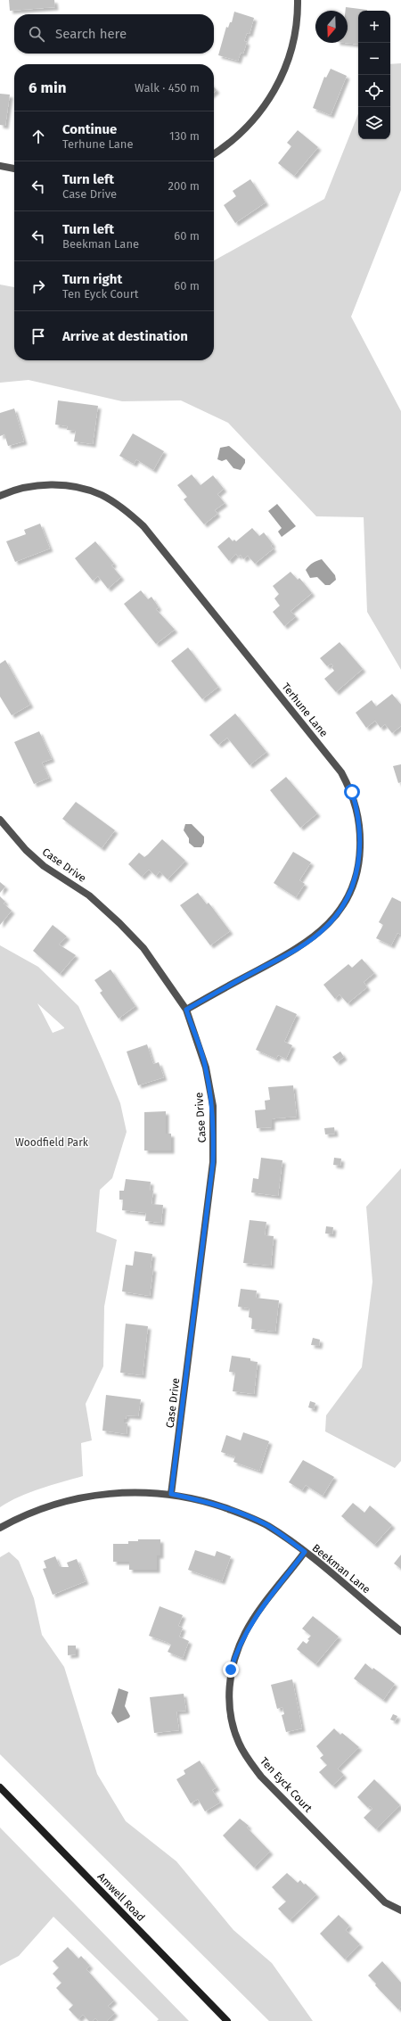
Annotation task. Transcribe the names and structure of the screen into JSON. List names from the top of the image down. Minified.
{"streets":{"main road":["Amwell Road"],"street":["Terhune Lane","Case Drive","Beekman Lane","Ten Eyck Court"]},"crossings":[["Terhune Lane","Case Drive"],["Case Drive","Beekman Lane"],["Beekman Lane","Ten Eyck Court"]],"parks":["Woodfield Park"],"north":"bottom","page":{"map_buttons":["+","−"],"search":"Search here","heading":["6 min","Walk · 450 m"],"list":[["Continue","Terhune Lane","130 m"],["Turn left","Case Drive","200 m"],["Turn left","Beekman Lane","60 m"],["Turn right","Ten Eyck Court","60 m"],"Arrive at destination"]}}
